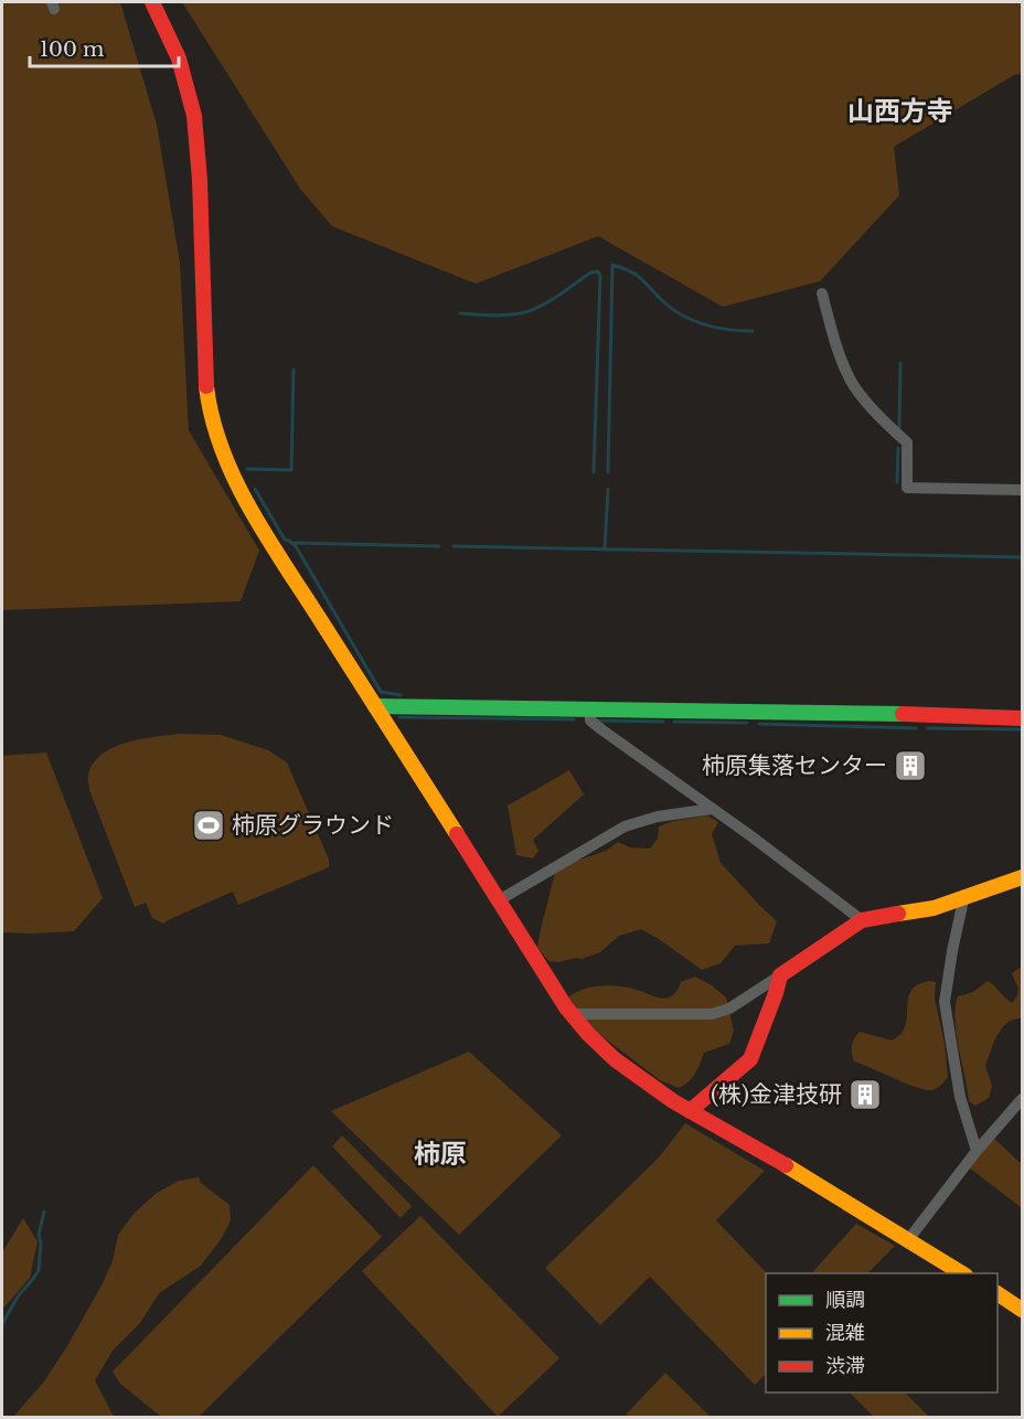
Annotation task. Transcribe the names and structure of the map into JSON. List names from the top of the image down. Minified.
{"districts":["山西方寺","柿原"],"places":{"building":["柿原集落センター","(株)金津技研"],"sports":["柿原グラウンド"]},"legend":["順調","混雑","渋滞"],"scale_bar":"100 m"}
